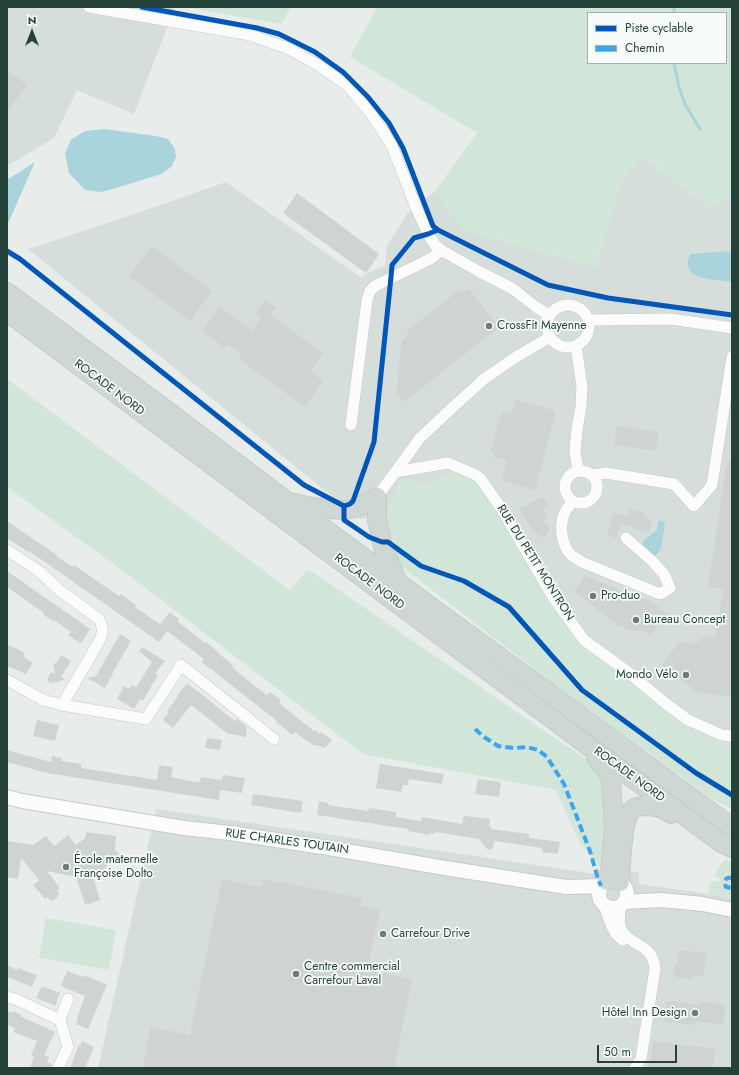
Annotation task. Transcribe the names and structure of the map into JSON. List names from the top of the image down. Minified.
{"streets":{"main road":["ROCADE NORD"],"street":["RUE DU PETIT MONTRON","RUE CHARLES TOUTAIN"]},"places":["CrossFit Mayenne","Pro-duo","Bureau Concept","Mondo Vélo","École maternelle Françoise Dolto","Carrefour Drive","Centre commercial Carrefour Laval","Hôtel Inn Design"],"legend":["Piste cyclable","Chemin"],"scale_bar":"50 m","north":"top"}
